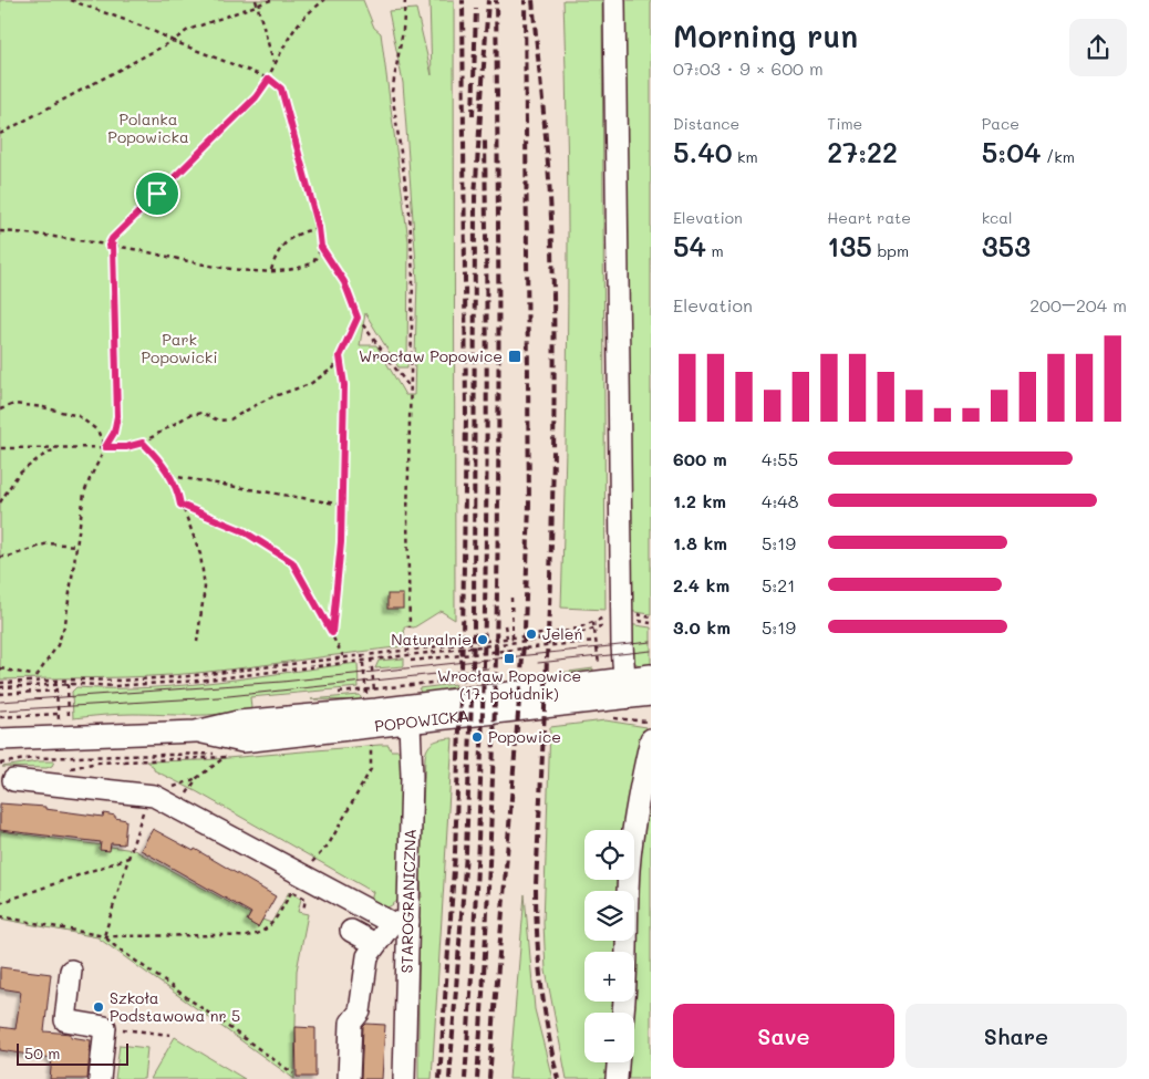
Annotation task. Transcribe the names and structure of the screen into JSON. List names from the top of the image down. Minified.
{"streets":{"street":["POPOWICKA","STAROGRANICZNA"]},"crossings":[["POPOWICKA","STAROGRANICZNA"]],"parks":["Polanka Popowicka","Park Popowicki"],"places":{"transit":["Wrocław Popowice","Wrocław Popowice (17. południk)"],"other":["Jeleń","Naturalnie","Popowice","Szkoła Podstawowa nr 5"]},"scale_bar":"50 m","page":{"heading":["Morning run","07:03 · 9 × 600 m"],"stats":[["Distance","5.40 km"],["Time","27:22"],["Pace","5:04 /km"],["Elevation","54 m"],["Heart rate","135 bpm"],["kcal","353"]],"chart":["Elevation","200–204 m"],"list":[{"name":"600 m","note":"4:55"},{"name":"1.2 km","note":"4:48"},{"name":"1.8 km","note":"5:19"},{"name":"2.4 km","note":"5:21"},{"name":"3.0 km","note":"5:19"}],"map_buttons":["+","−"],"buttons":["Save","Share"],"scale":"50 m"}}
